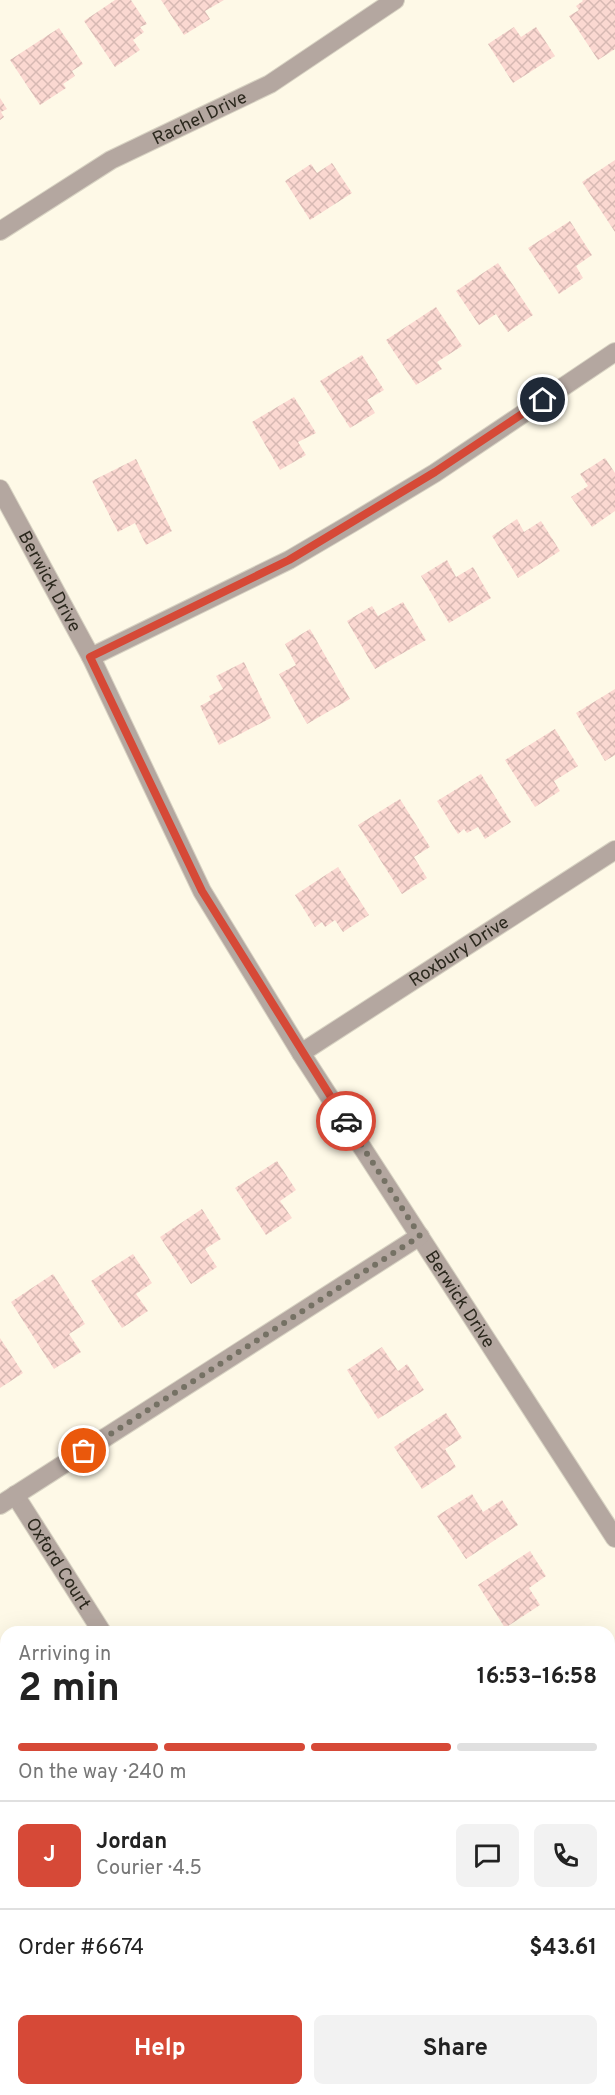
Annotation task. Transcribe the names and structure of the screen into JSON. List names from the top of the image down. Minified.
{"streets":{"street":["Rachel Drive","Berwick Drive","Roxbury Drive","Oxford Court"]},"crossings":[["Berwick Drive","Roxbury Drive"]],"page":{"heading":["2 min","Arriving in","16:53–16:58"],"panel":["Jordan","Courier · 4.5","Order #6674","$43.61"],"bar":"On the way · 240 m","round":"J","buttons":["Help","Share"]}}
